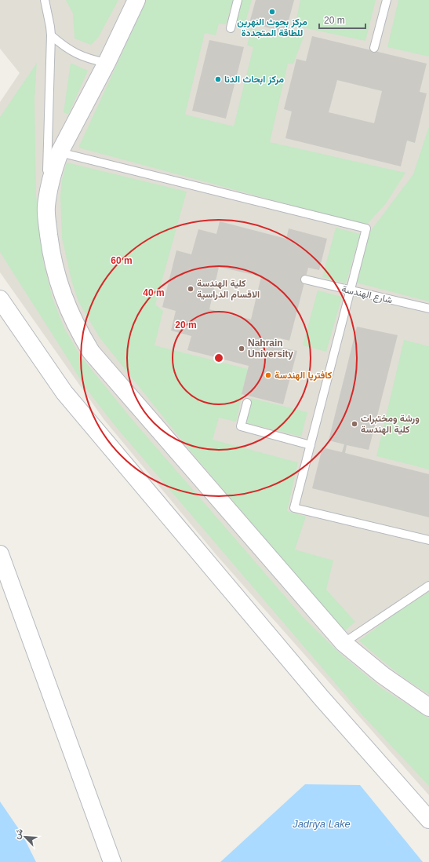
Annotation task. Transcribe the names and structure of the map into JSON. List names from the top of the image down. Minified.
{"streets":{"lane":["شارع الهندسة"]},"water":["Jadriya Lake"],"places":["مركز بحوث النهرين للطاقة المتجددة","مركز ابحاث الدنا","كلية الهندسة الاقسام الدراسية","Nahrain University","كافتريا الهندسة","ورشة ومختبرات كلية الهندسة"],"scale_bar":"20 m","north":"top left","rings":["60 m","40 m","20 m"]}
